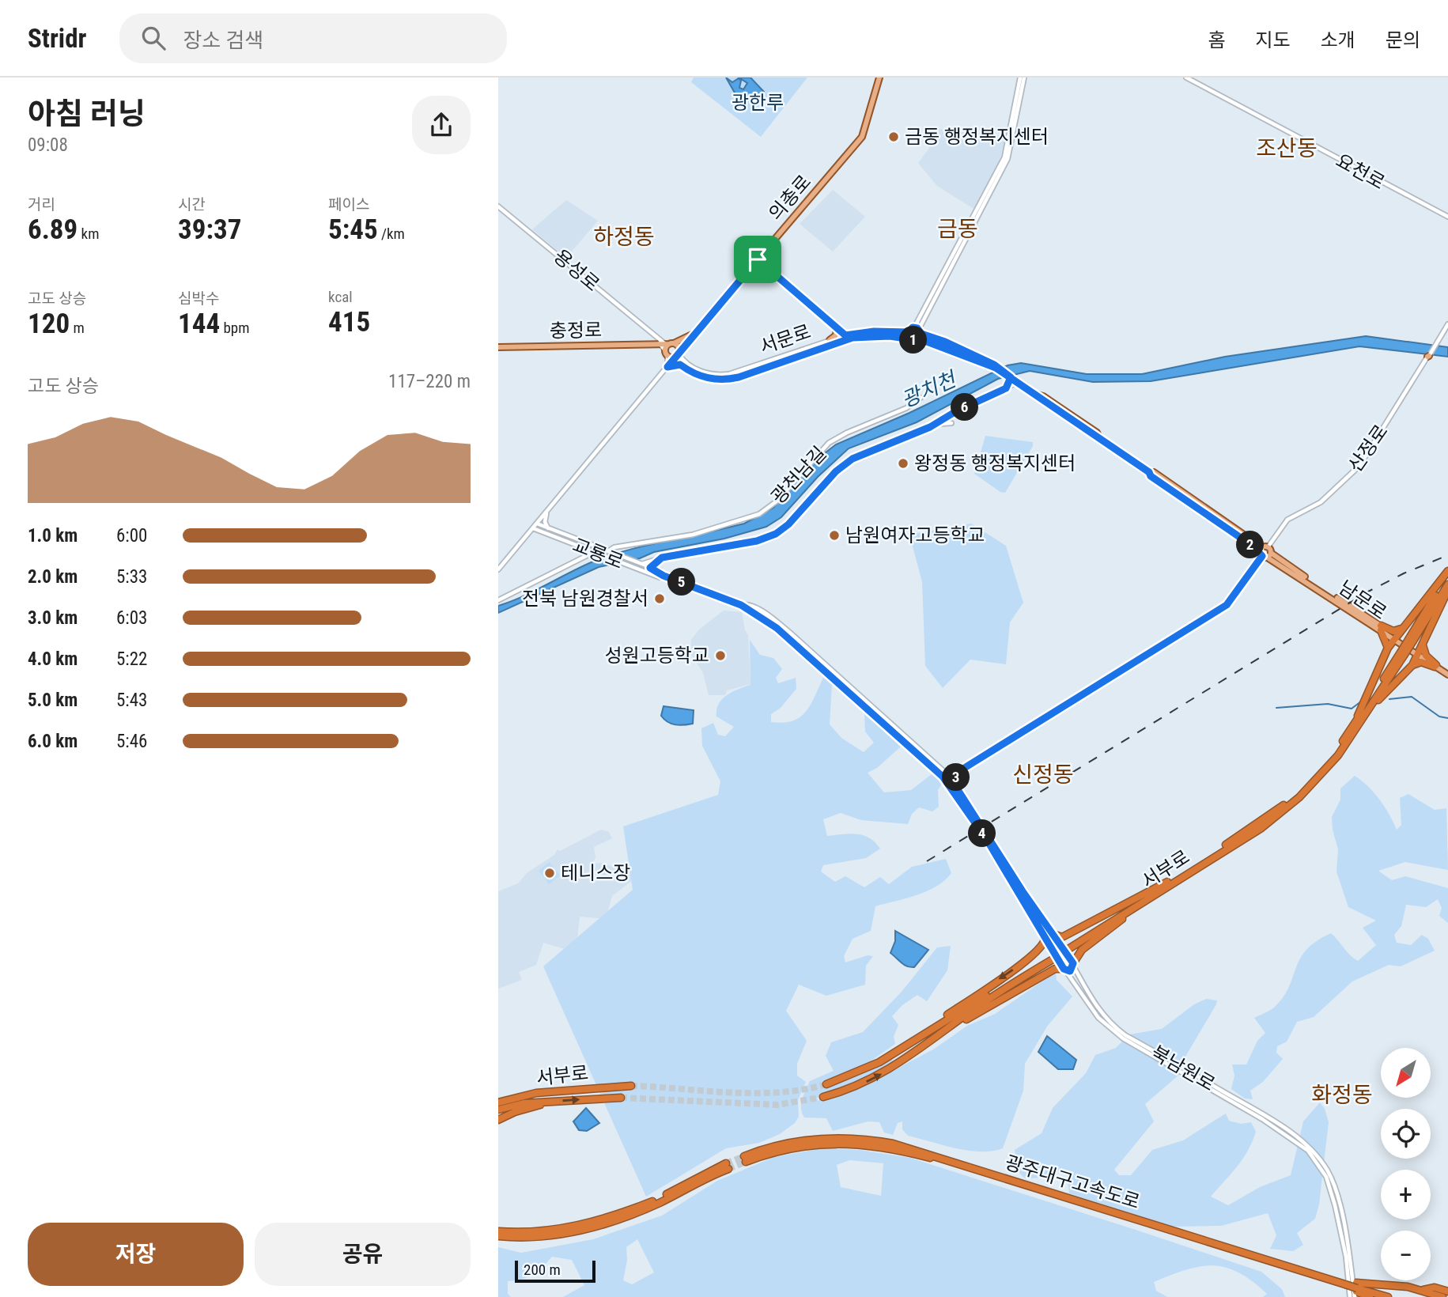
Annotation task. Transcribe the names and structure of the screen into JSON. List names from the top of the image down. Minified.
{"streets":{"highway":["서부로","광주대구고속도로"],"main road":["의총로","충정로","서문로","남문로"],"street":["요천로","용성로","산정로","광천남길","교룡로","북남원로"]},"crossings":[["의총로","용성로"],["의총로","충정로"],["의총로","서문로"],["용성로","충정로"],["용성로","서문로"],["충정로","서문로"],["서문로","남문로"],["산정로","남문로"],["광천남길","교룡로"],["북남원로","광주대구고속도로"]],"districts":["조산동","금동","하정동","신정동","화정동"],"water":["광치천"],"parks":["광한루"],"places":["금동 행정복지센터","왕정동 행정복지센터","남원여자고등학교","전북 남원경찰서","성원고등학교","테니스장"],"scale_bar":"200 m","north":"bottom left","page":{"header":"Stridr","search":"장소 검색","nav":["홈","지도","소개","문의"],"heading":["아침 러닝","09:08"],"stats":[["거리","6.89 km"],["시간","39:37"],["페이스","5:45 /km"],["고도 상승","120 m"],["심박수","144 bpm"],["kcal","415"]],"pins":["1","6","2","5","3","4"],"chart":["고도 상승","117–220 m"],"list":[{"name":"1.0 km","note":"6:00"},{"name":"2.0 km","note":"5:33"},{"name":"3.0 km","note":"6:03"},{"name":"4.0 km","note":"5:22"},{"name":"5.0 km","note":"5:43"},{"name":"6.0 km","note":"5:46"}],"map_buttons":["+","−"],"buttons":["저장","공유"],"scale":"200 m"}}
